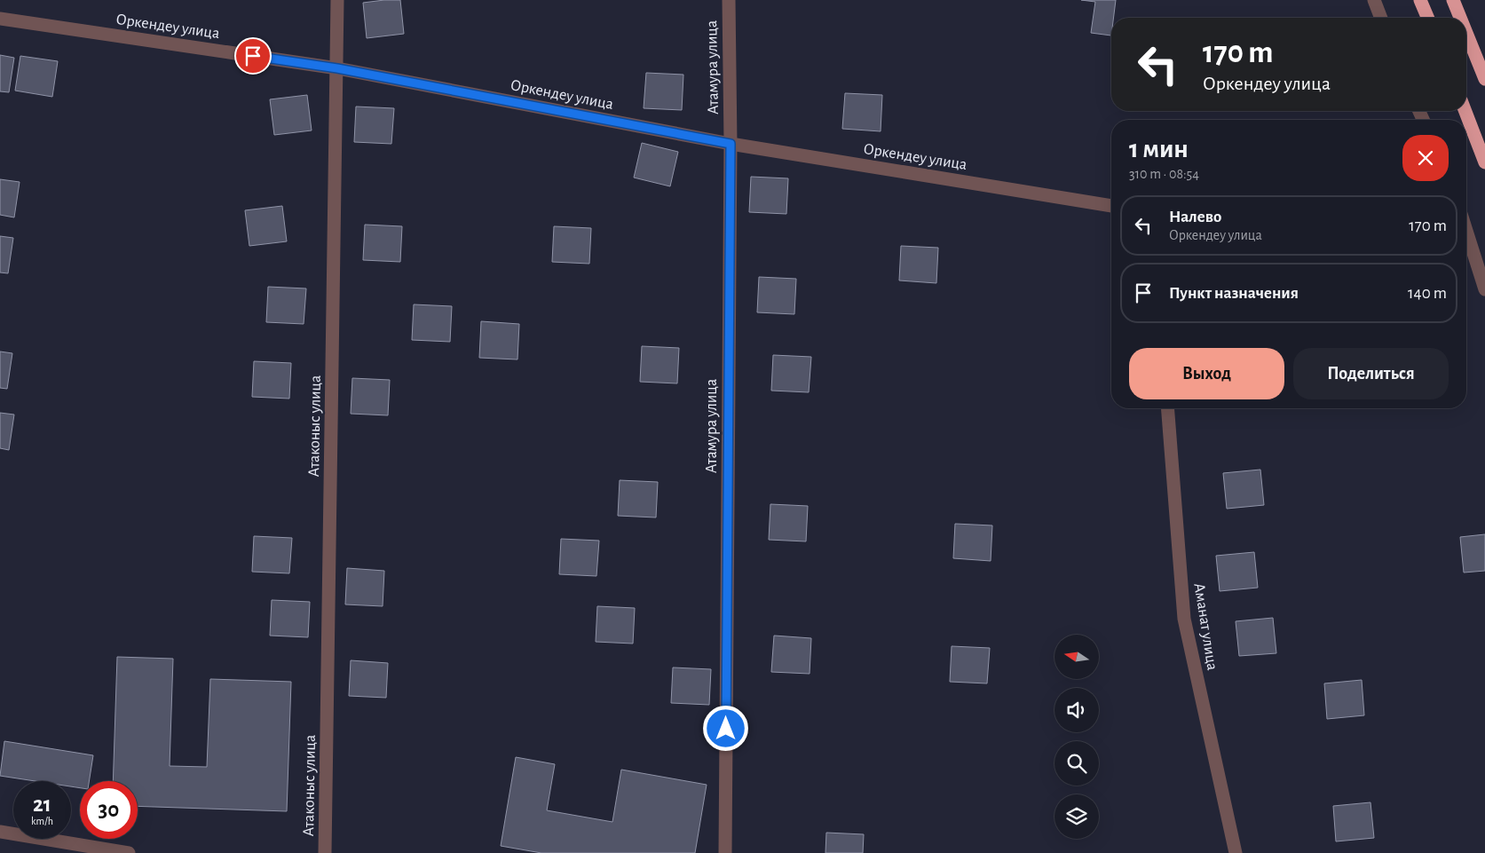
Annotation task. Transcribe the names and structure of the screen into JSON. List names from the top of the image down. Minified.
{"streets":{"street":["Оркендеу улица","Атамура улица","Атаконыс улица","Аманат улица"]},"crossings":[["Оркендеу улица","Атамура улица"],["Оркендеу улица","Атаконыс улица"]],"north":"left","page":{"turn":["170 m","Оркендеу улица"],"heading":["1 мин","310 m · 08:54"],"list":[{"name":"Налево","note":"Оркендеу улица","value":"170 m"},{"name":"Пункт назначения","value":"140 m"}],"buttons":["Выход","Поделиться"],"speed":"21 km/h","limit":"30"}}
